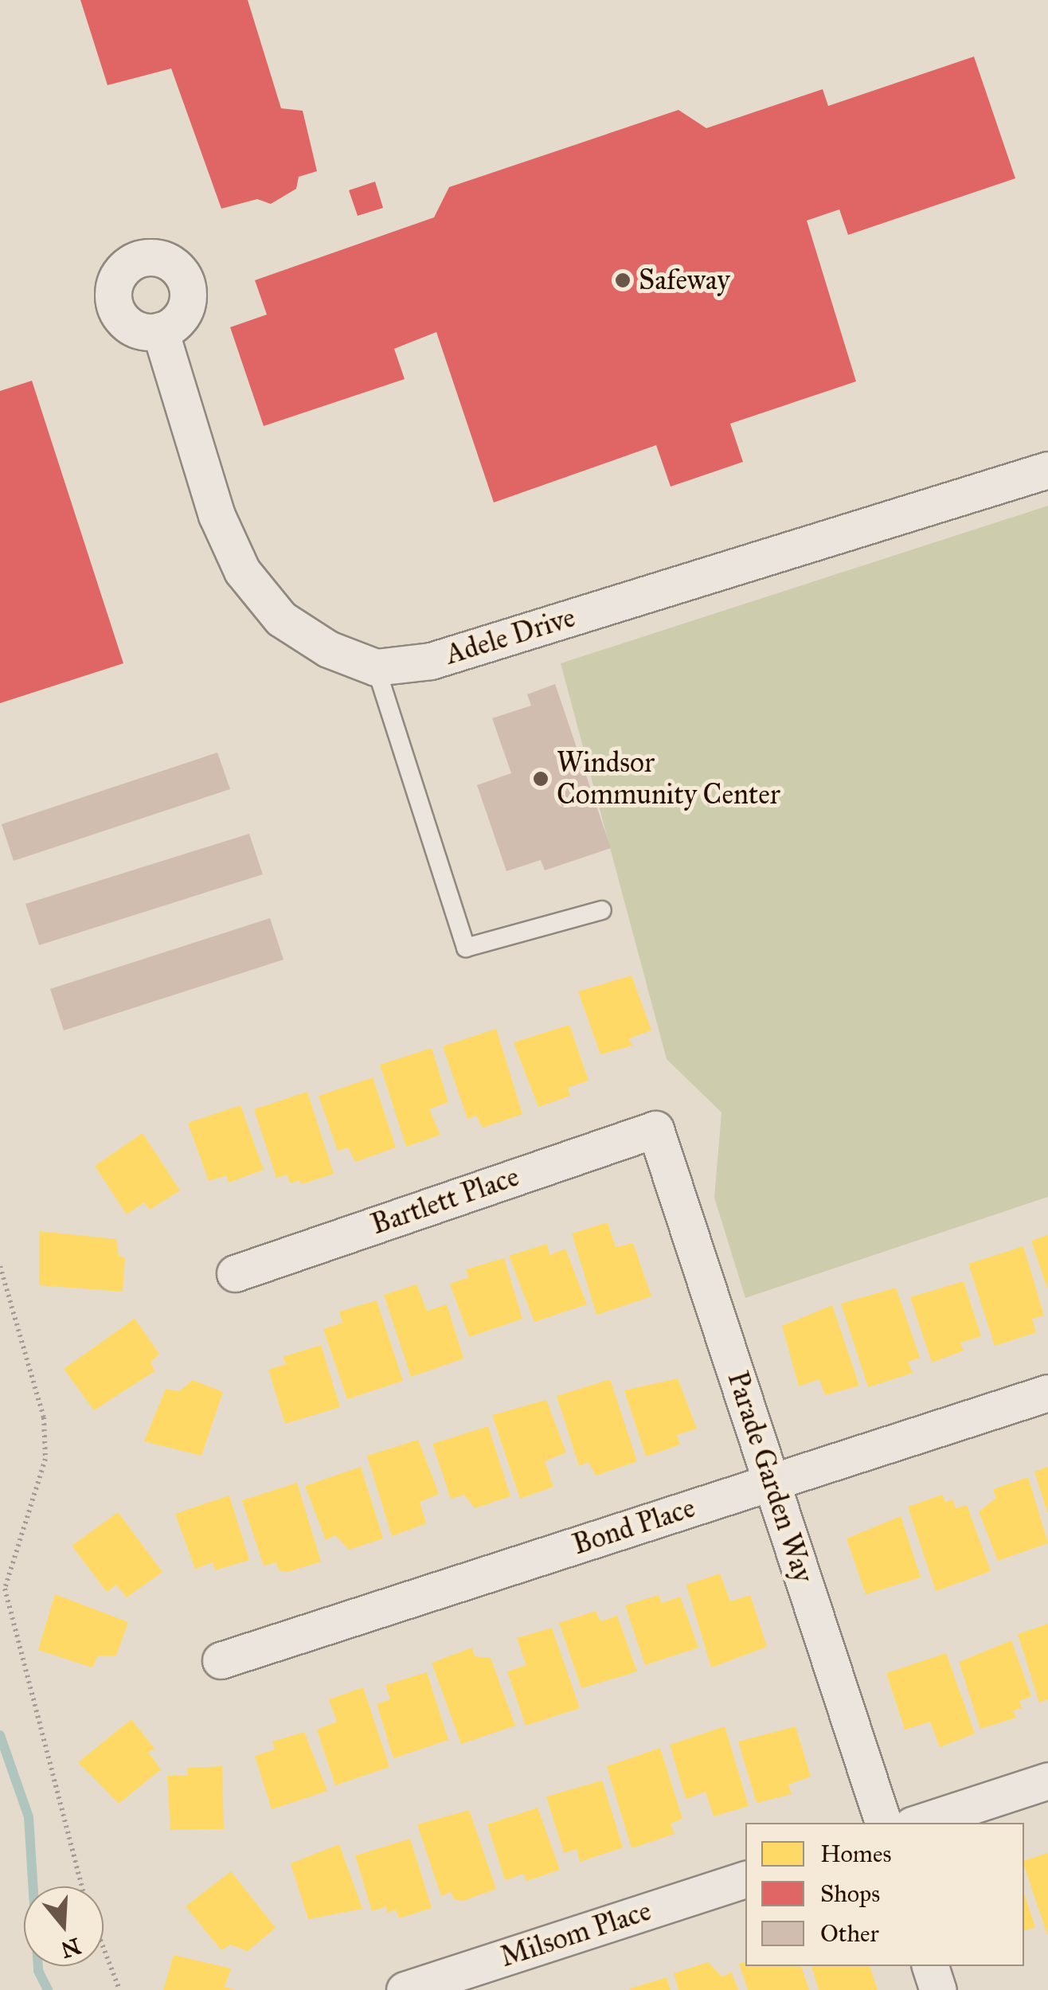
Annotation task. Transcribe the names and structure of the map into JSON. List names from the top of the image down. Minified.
{"streets":{"street":["Adele Drive","Bartlett Place","Parade Garden Way","Bond Place","Milsom Place"]},"crossings":[["Bartlett Place","Parade Garden Way"],["Parade Garden Way","Bond Place"]],"places":["Safeway","Windsor Community Center"],"legend":["Homes","Shops","Other"],"north":"bottom"}
